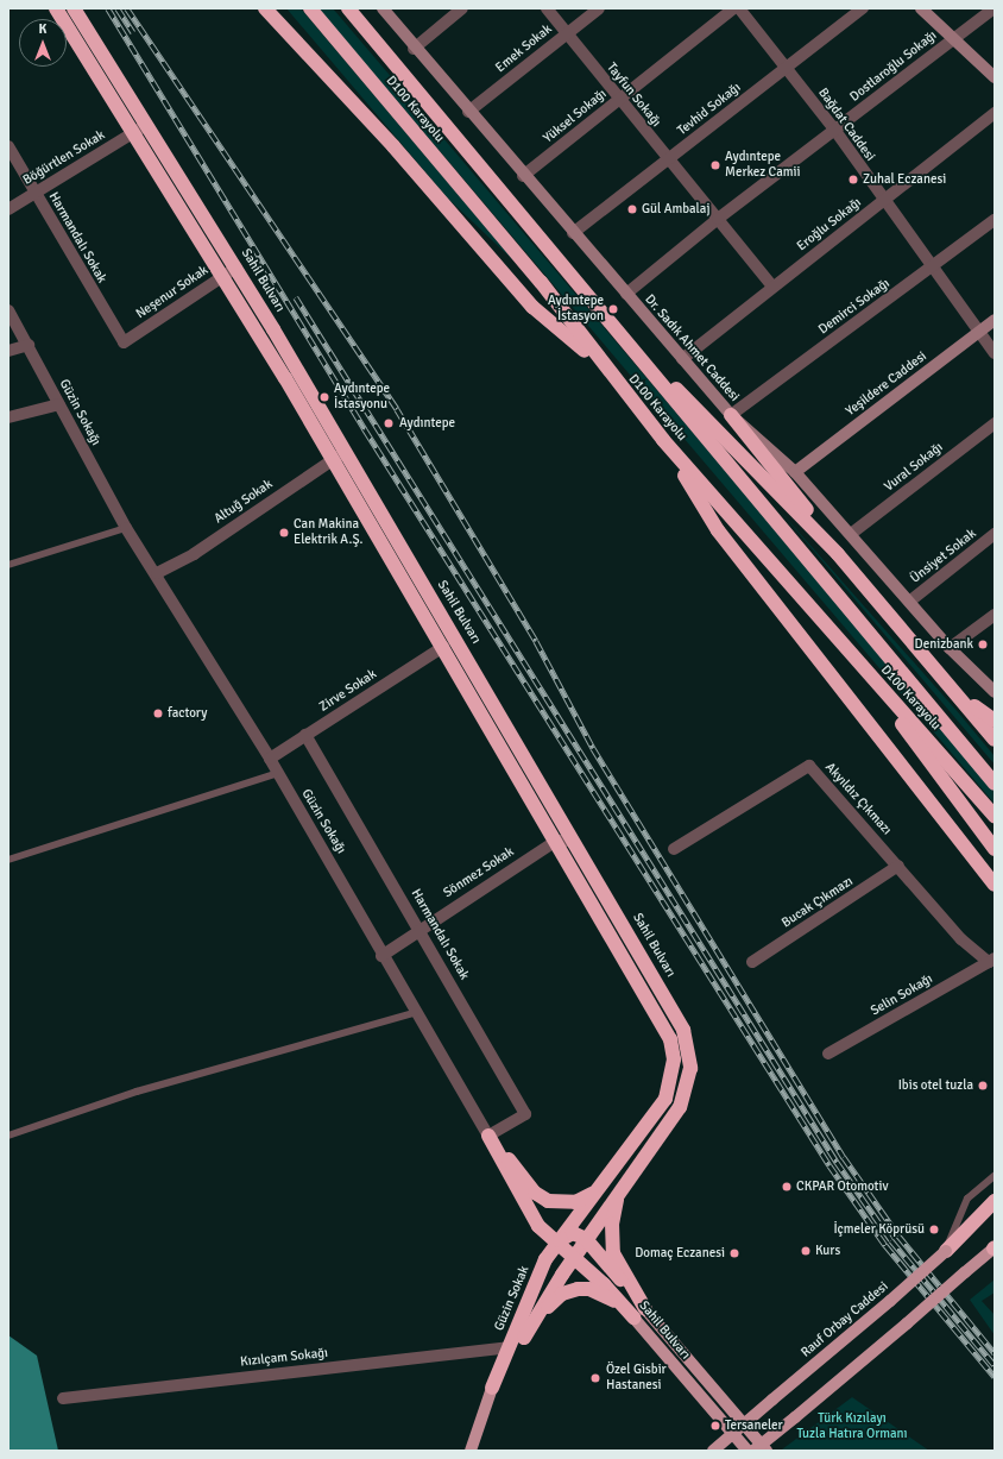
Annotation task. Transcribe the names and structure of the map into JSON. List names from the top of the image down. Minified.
{"streets":{"highway":["D100 Karayolu","Sahil Bulvarı","Güzin Sokak"],"main road":["Dr. Sadık Ahmet Caddesi","Yeşildere Caddesi","Rauf Orbay Caddesi"],"street":["Emek Sokak","Dostlaroğlu Sokağı","Tayfun Sokağı","Tevhid Sokağı","Yüksel Sokağı","Bağdat Caddesi","Böğürtlen Sokak","Eroğlu Sokağı","Harmandalı Sokak","Neşenur Sokak","Demirci Sokağı","Güzin Sokağı","Vural Sokağı","Altuğ Sokak","Ünsiyet Sokak","Zirve Sokak","Akyıldız Çıkmazı","Sönmez Sokak","Bucak Çıkmazı","Selin Sokağı","Kızılçam Sokağı"]},"crossings":[["Emek Sokak","Tayfun Sokağı"],["Emek Sokak","Dr. Sadık Ahmet Caddesi"],["Dostlaroğlu Sokağı","Tayfun Sokağı"],["Dostlaroğlu Sokağı","Bağdat Caddesi"],["Dostlaroğlu Sokağı","Dr. Sadık Ahmet Caddesi"],["Tayfun Sokağı","Tevhid Sokağı"],["Tayfun Sokağı","Yüksel Sokağı"],["Tayfun Sokağı","Eroğlu Sokağı"],["Tevhid Sokağı","Bağdat Caddesi"],["Tevhid Sokağı","Dr. Sadık Ahmet Caddesi"],["Yüksel Sokağı","Dr. Sadık Ahmet Caddesi"],["Bağdat Caddesi","Eroğlu Sokağı"],["Bağdat Caddesi","Demirci Sokağı"],["Bağdat Caddesi","Yeşildere Caddesi"],["Böğürtlen Sokak","Harmandalı Sokak"],["Böğürtlen Sokak","Sahil Bulvarı"],["Eroğlu Sokağı","Dr. Sadık Ahmet Caddesi"],["Harmandalı Sokak","Sahil Bulvarı"],["Harmandalı Sokak","Neşenur Sokak"],["Harmandalı Sokak","Güzin Sokağı"],["Harmandalı Sokak","Zirve Sokak"],["Harmandalı Sokak","Sönmez Sokak"],["Sahil Bulvarı","Neşenur Sokak"],["Sahil Bulvarı","Güzin Sokağı"],["Sahil Bulvarı","Altuğ Sokak"],["Sahil Bulvarı","Zirve Sokak"],["Sahil Bulvarı","Sönmez Sokak"],["Sahil Bulvarı","Güzin Sokak"],["Demirci Sokağı","Dr. Sadık Ahmet Caddesi"],["Dr. Sadık Ahmet Caddesi","Yeşildere Caddesi"],["Dr. Sadık Ahmet Caddesi","Vural Sokağı"],["Dr. Sadık Ahmet Caddesi","Ünsiyet Sokak"],["Güzin Sokağı","Altuğ Sokak"],["Güzin Sokağı","Zirve Sokak"],["Güzin Sokağı","Sönmez Sokak"],["Akyıldız Çıkmazı","Bucak Çıkmazı"],["Akyıldız Çıkmazı","Selin Sokağı"],["Güzin Sokak","Kızılçam Sokağı"]],"parks":["Türk Kızılayı Tuzla Hatıra Ormanı"],"places":["Aydıntepe Merkez Camii","Zuhal Eczanesi","Gül Ambalaj","Aydıntepe İstasyon","Aydıntepe İstasyonu","Aydıntepe","Can Makina Elektrik A.Ş.","Denizbank","factory","Ibis otel tuzla","CKPAR Otomotiv","İçmeler Köprüsü","Kurs","Domaç Eczanesi","Özel Gisbir Hastanesi","Tersaneler"],"north":"top"}
